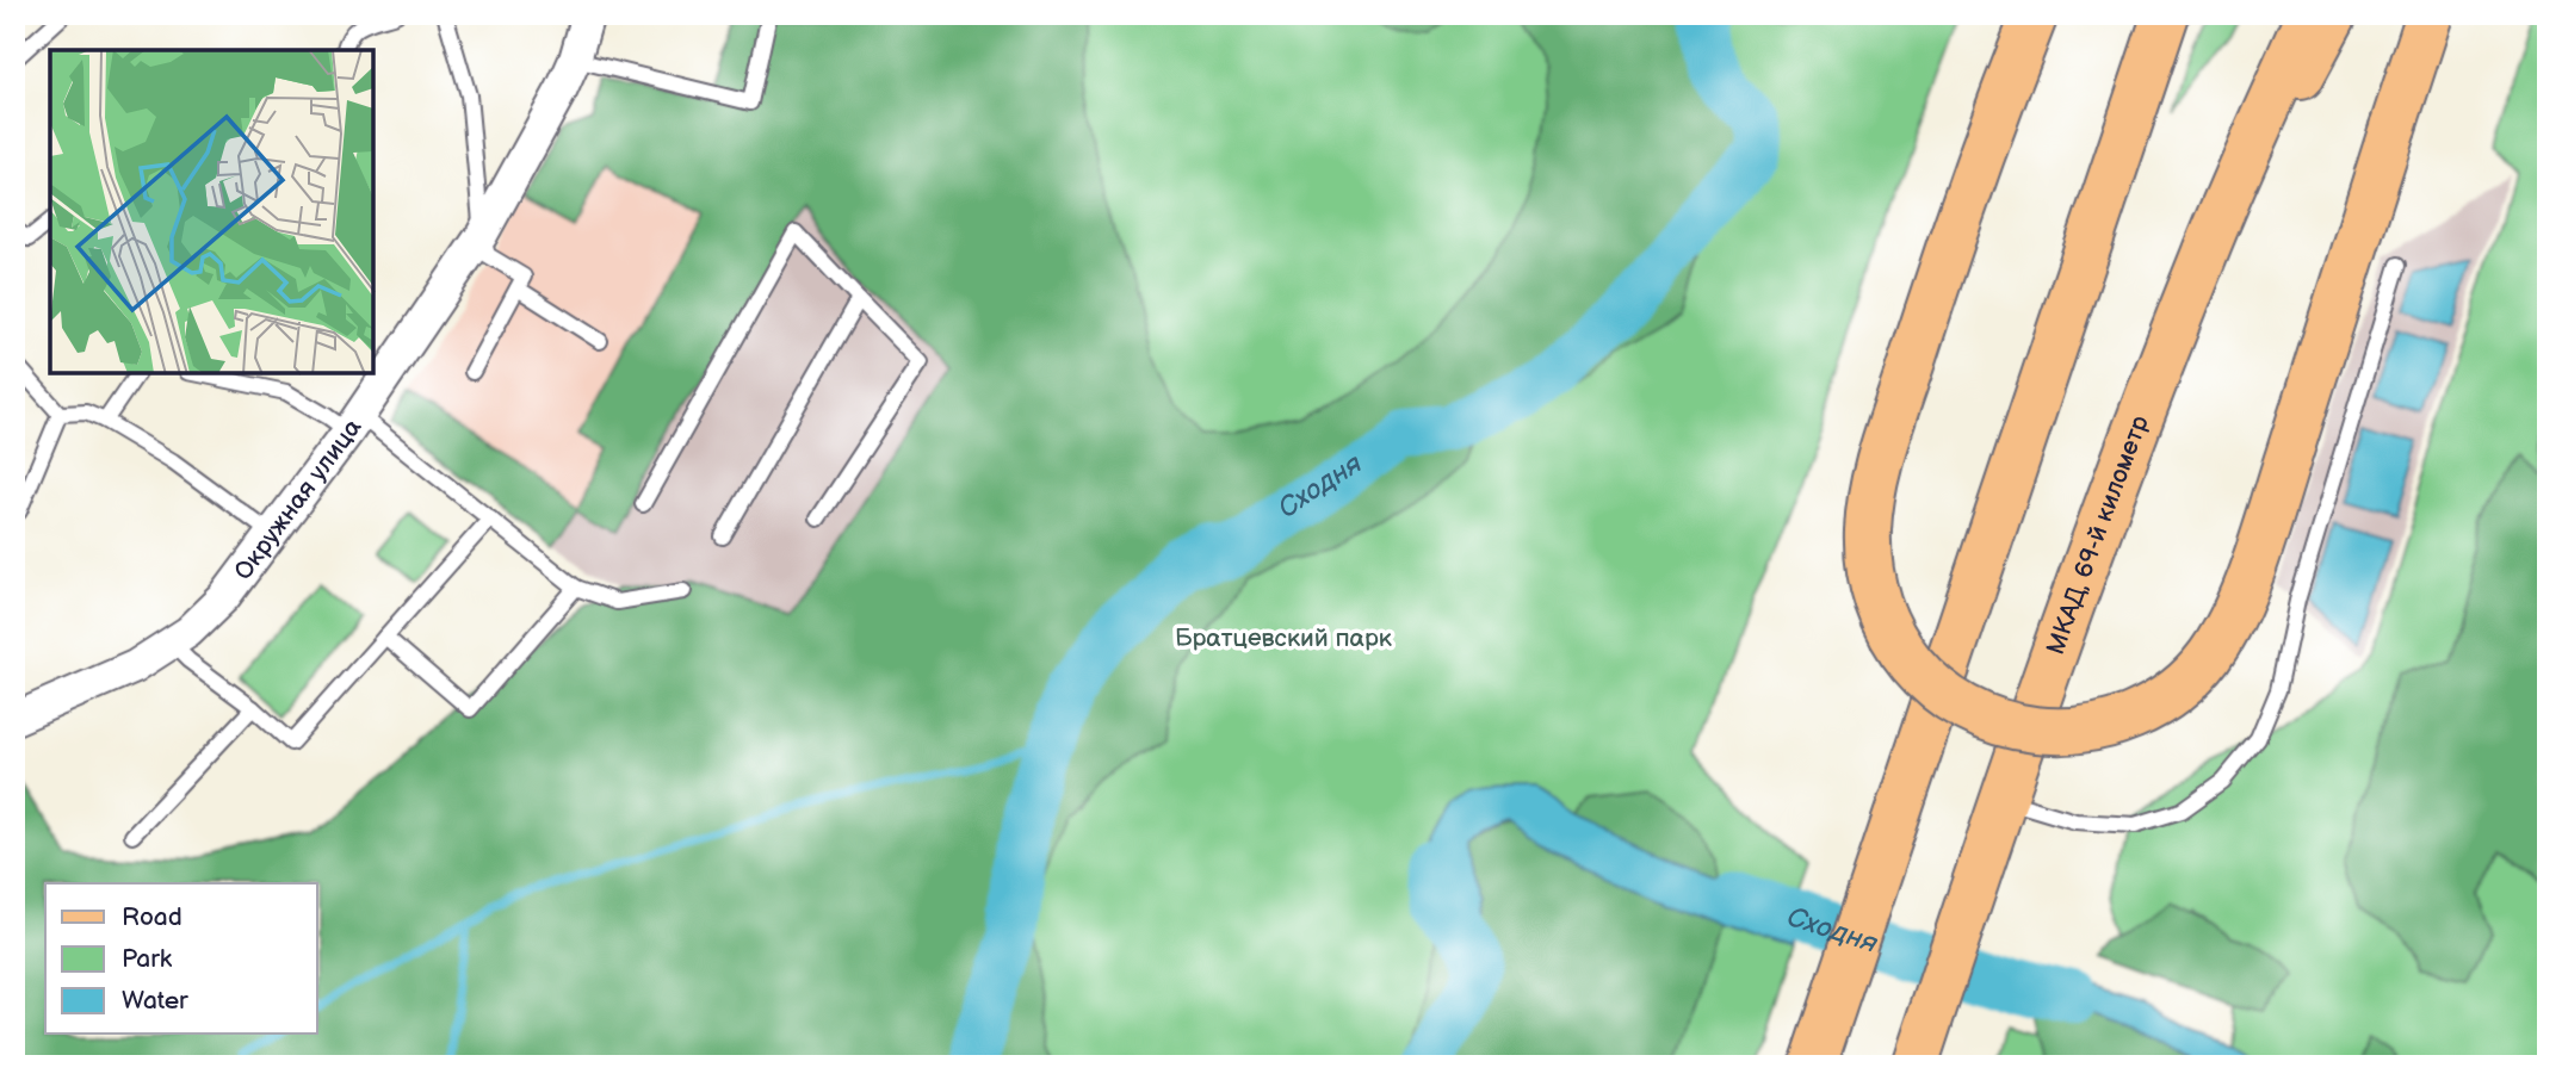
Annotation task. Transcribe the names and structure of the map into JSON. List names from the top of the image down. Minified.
{"streets":{"main road":["МКАД, 69-й километр"],"street":["Окружная улица"]},"water":["Сходня"],"parks":["Братцевский парк"],"legend":["Road","Park","Water"]}
